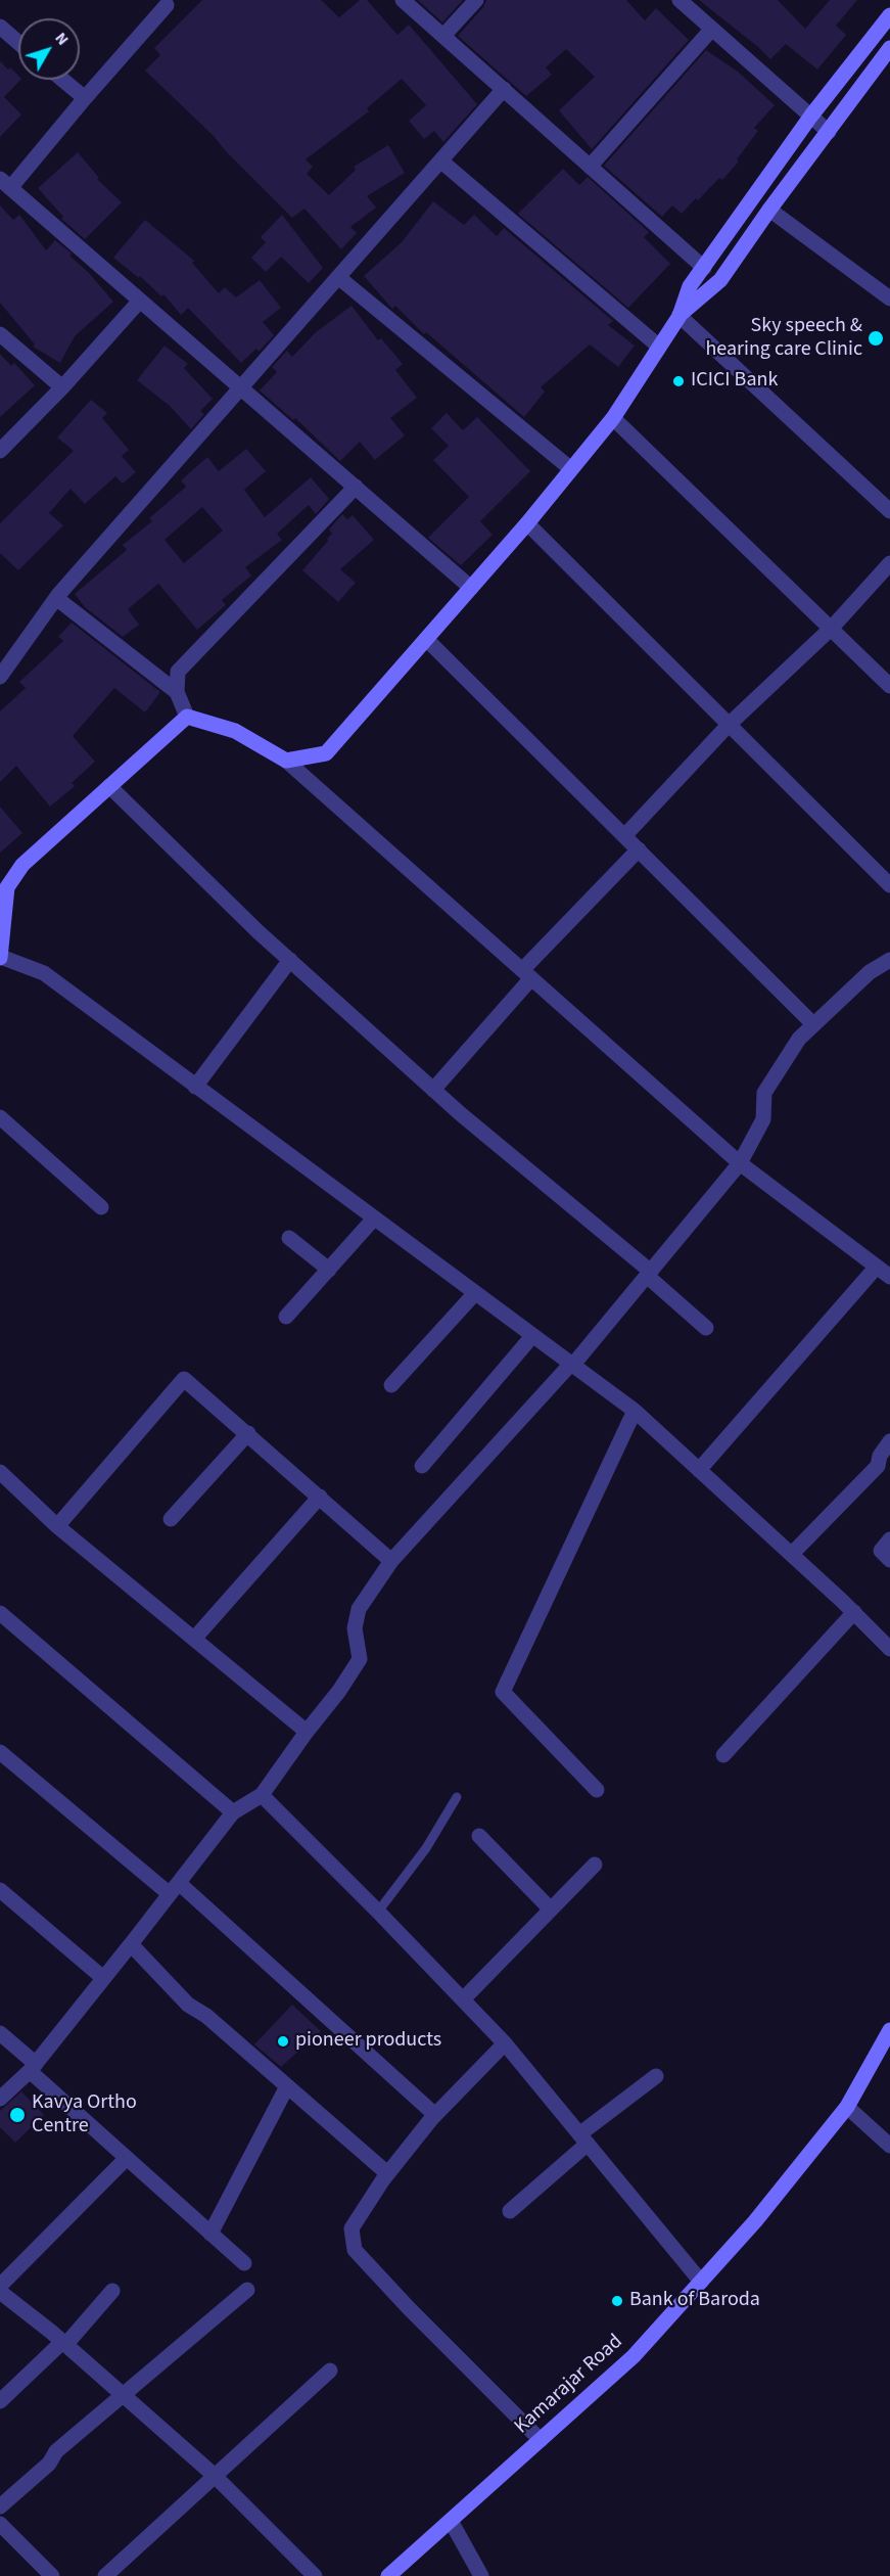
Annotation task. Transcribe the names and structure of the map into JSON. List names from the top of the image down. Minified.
{"streets":{"street":["Kamarajar Road"]},"places":["Sky speech & hearing care Clinic","ICICI Bank","pioneer products","Kavya Ortho Centre","Bank of Baroda"],"north":"top right"}
